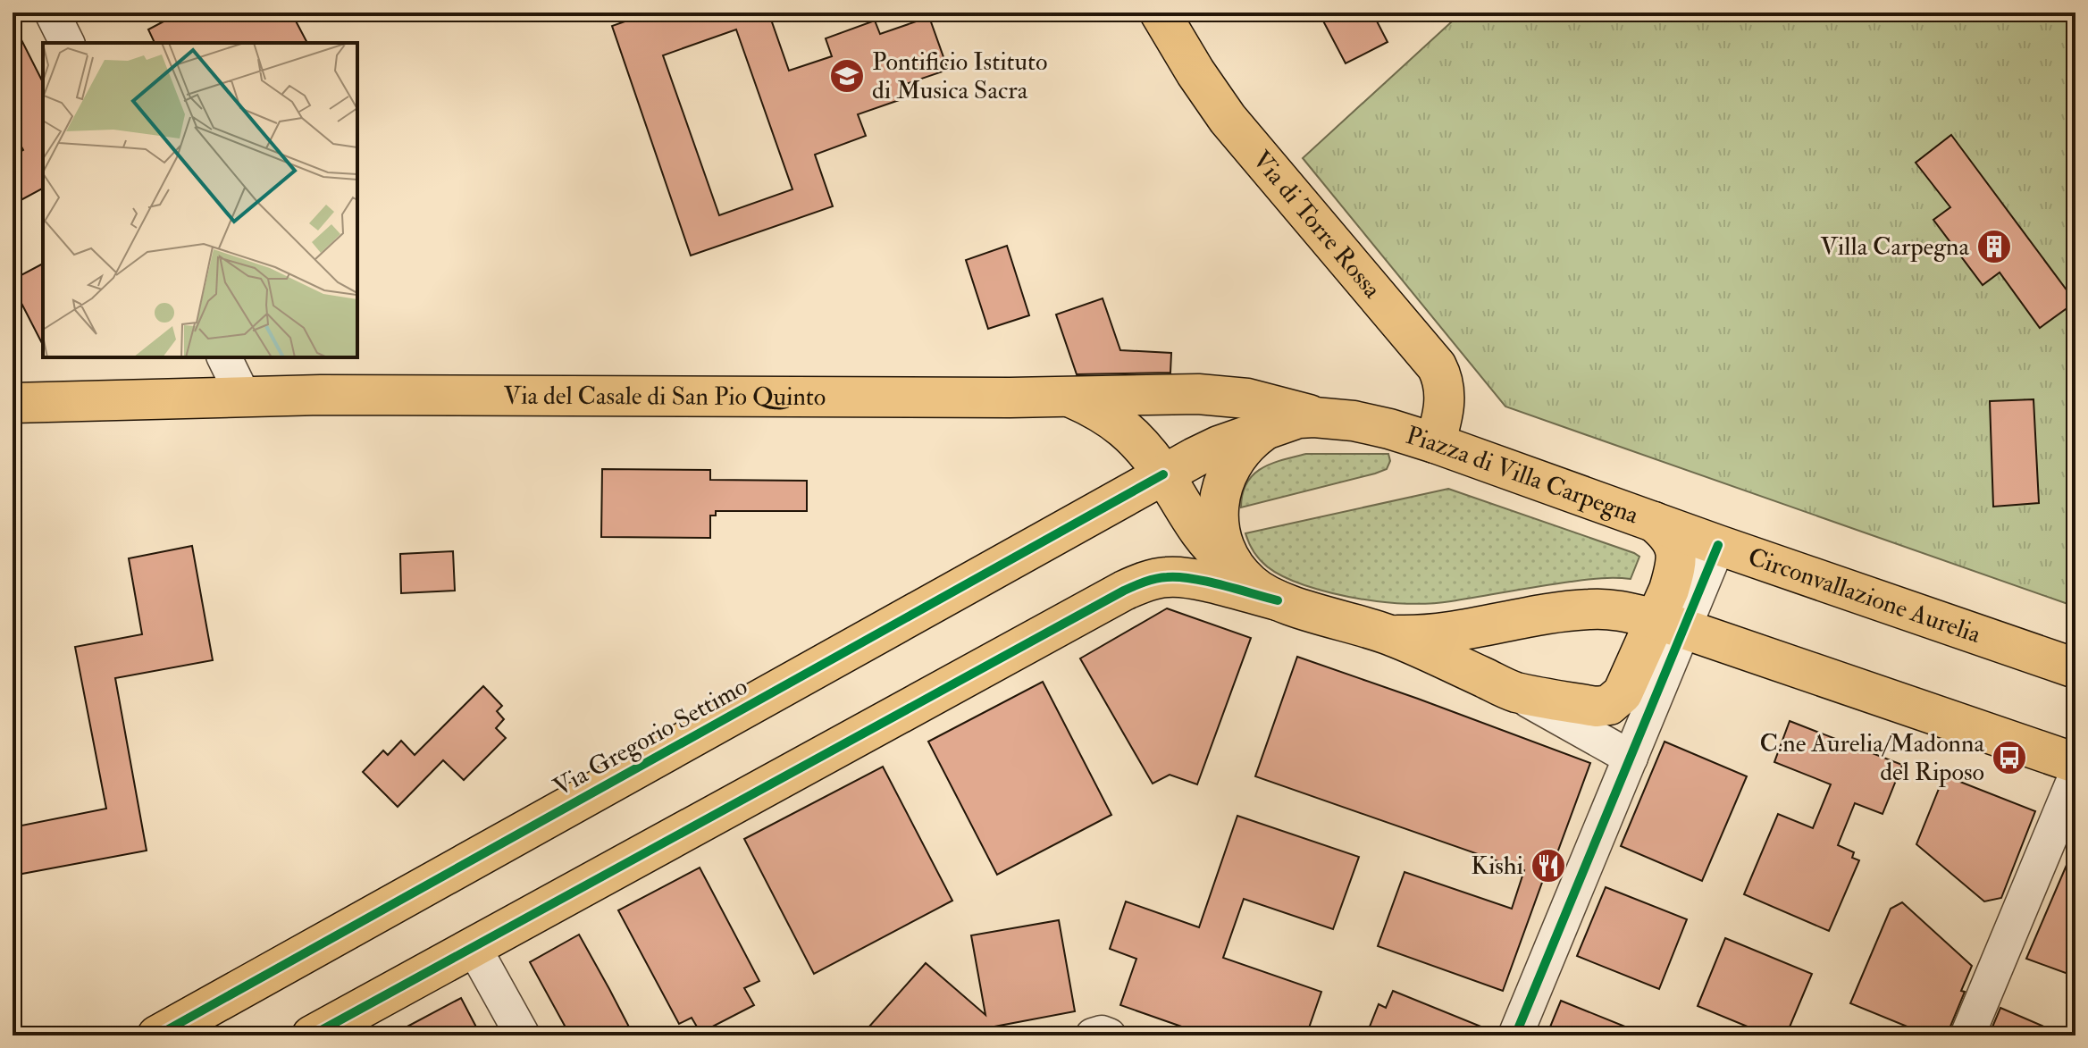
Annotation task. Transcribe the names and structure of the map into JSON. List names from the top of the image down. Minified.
{"streets":{"main road":["Via di Torre Rossa","Via del Casale di San Pio Quinto","Piazza di Villa Carpegna","Circonvallazione Aurelia","Via Gregorio Settimo"]},"crossings":[["Via di Torre Rossa","Piazza di Villa Carpegna"],["Via del Casale di San Pio Quinto","Piazza di Villa Carpegna"],["Piazza di Villa Carpegna","Circonvallazione Aurelia"],["Piazza di Villa Carpegna","Via Gregorio Settimo"]],"places":{"school or university":["Pontificio Istituto di Musica Sacra"],"building":["Villa Carpegna"],"bus stop":["C.ne Aurelia/Madonna del Riposo"],"restaurant":["Kishi"]}}
